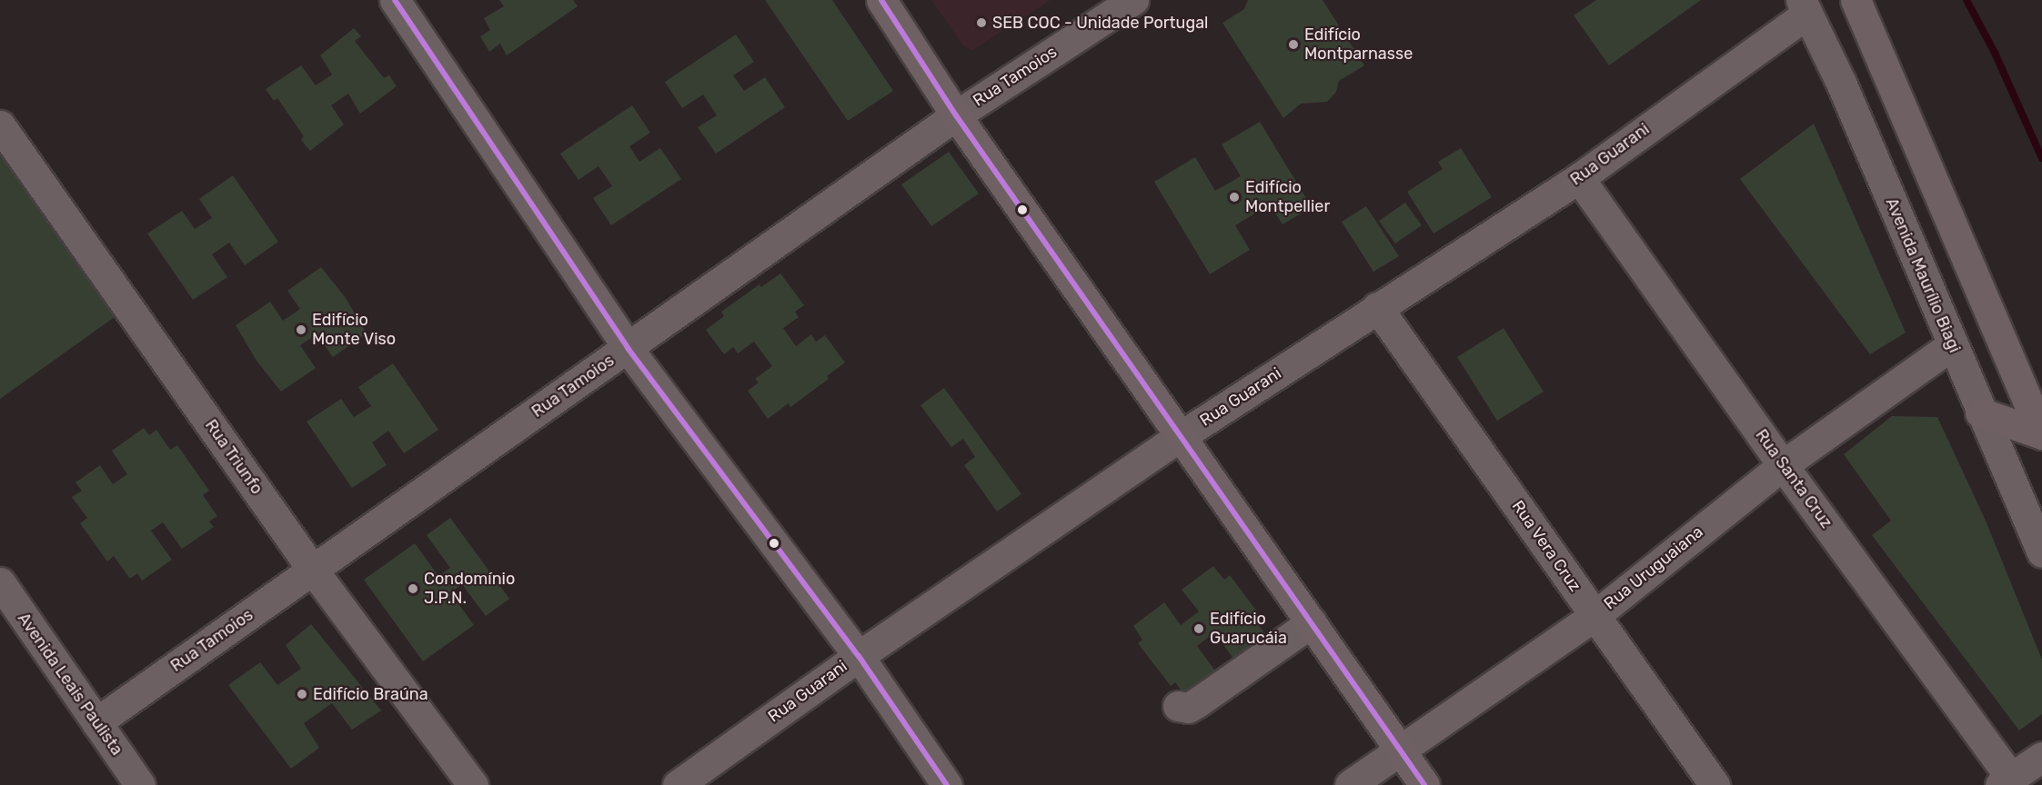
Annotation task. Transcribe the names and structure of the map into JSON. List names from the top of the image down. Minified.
{"streets":{"street":["Rua Tamoios","Rua Guarani","Avenida Maurílio Biagi","Rua Triunfo","Rua Santa Cruz","Rua Vera Cruz","Rua Uruguaiana","Avenida Leais Paulista"]},"crossings":[["Rua Tamoios","Rua Triunfo"],["Rua Tamoios","Avenida Leais Paulista"],["Rua Guarani","Avenida Maurílio Biagi"],["Rua Guarani","Rua Santa Cruz"],["Rua Guarani","Rua Vera Cruz"],["Avenida Maurílio Biagi","Rua Uruguaiana"],["Rua Santa Cruz","Rua Uruguaiana"],["Rua Vera Cruz","Rua Uruguaiana"]],"places":["SEB COC - Unidade Portugal","Edifício Montparnasse","Edifício Montpellier","Edifício Monte Viso","Condomínio J.P.N.","Edifício Guarucáia","Edifício Braúna"]}
